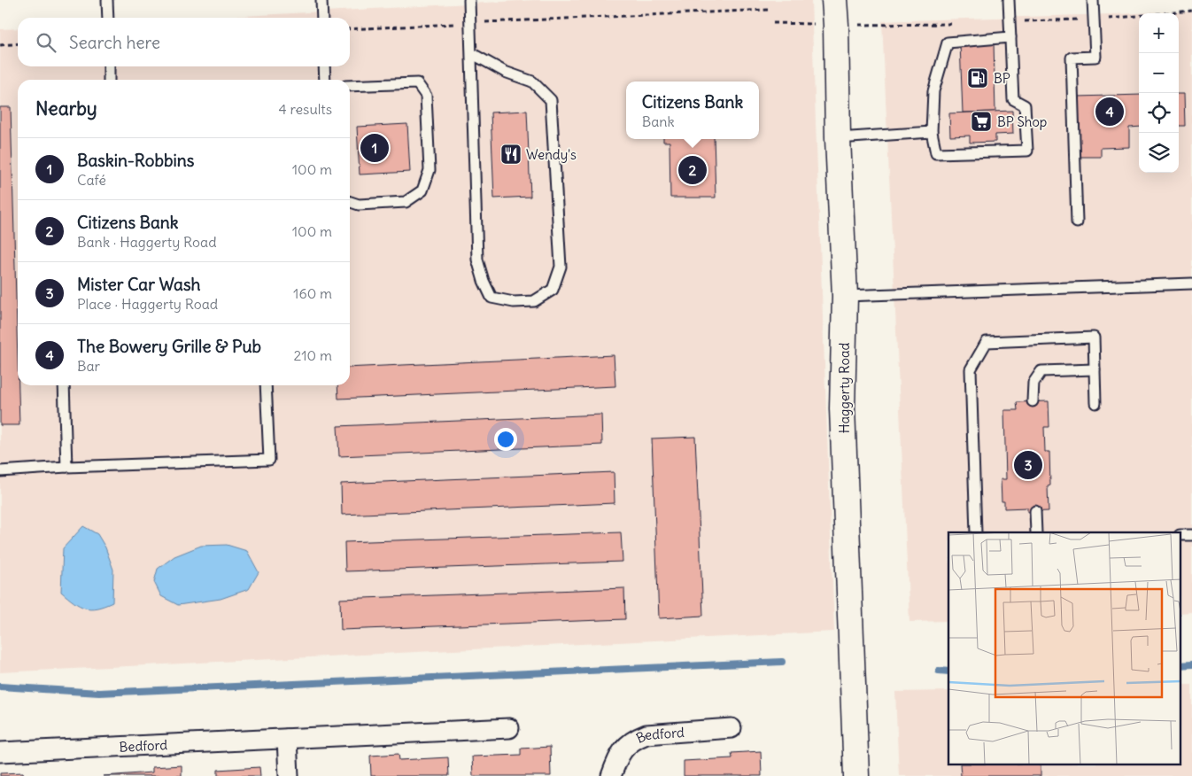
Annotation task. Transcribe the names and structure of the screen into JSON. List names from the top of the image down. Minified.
{"streets":{"main road":["Haggerty Road"],"street":["Bedford"]},"places":{"fuel station":["BP"],"supermarket":["BP Shop"],"restaurant":["Wendy's"]},"page":{"map_buttons":["+","−"],"search":"Search here","heading":["Nearby","4 results"],"popup":["Citizens Bank","Bank"],"pins":["4","1","2","3"],"list":[{"mark":"1","name":"Baskin-Robbins","note":"Café","value":"100 m"},{"mark":"2","name":"Citizens Bank","note":"Bank · Haggerty Road","value":"100 m"},{"mark":"3","name":"Mister Car Wash","note":"Place · Haggerty Road","value":"160 m"},{"mark":"4","name":"The Bowery Grille & Pub","note":"Bar","value":"210 m"}]}}
